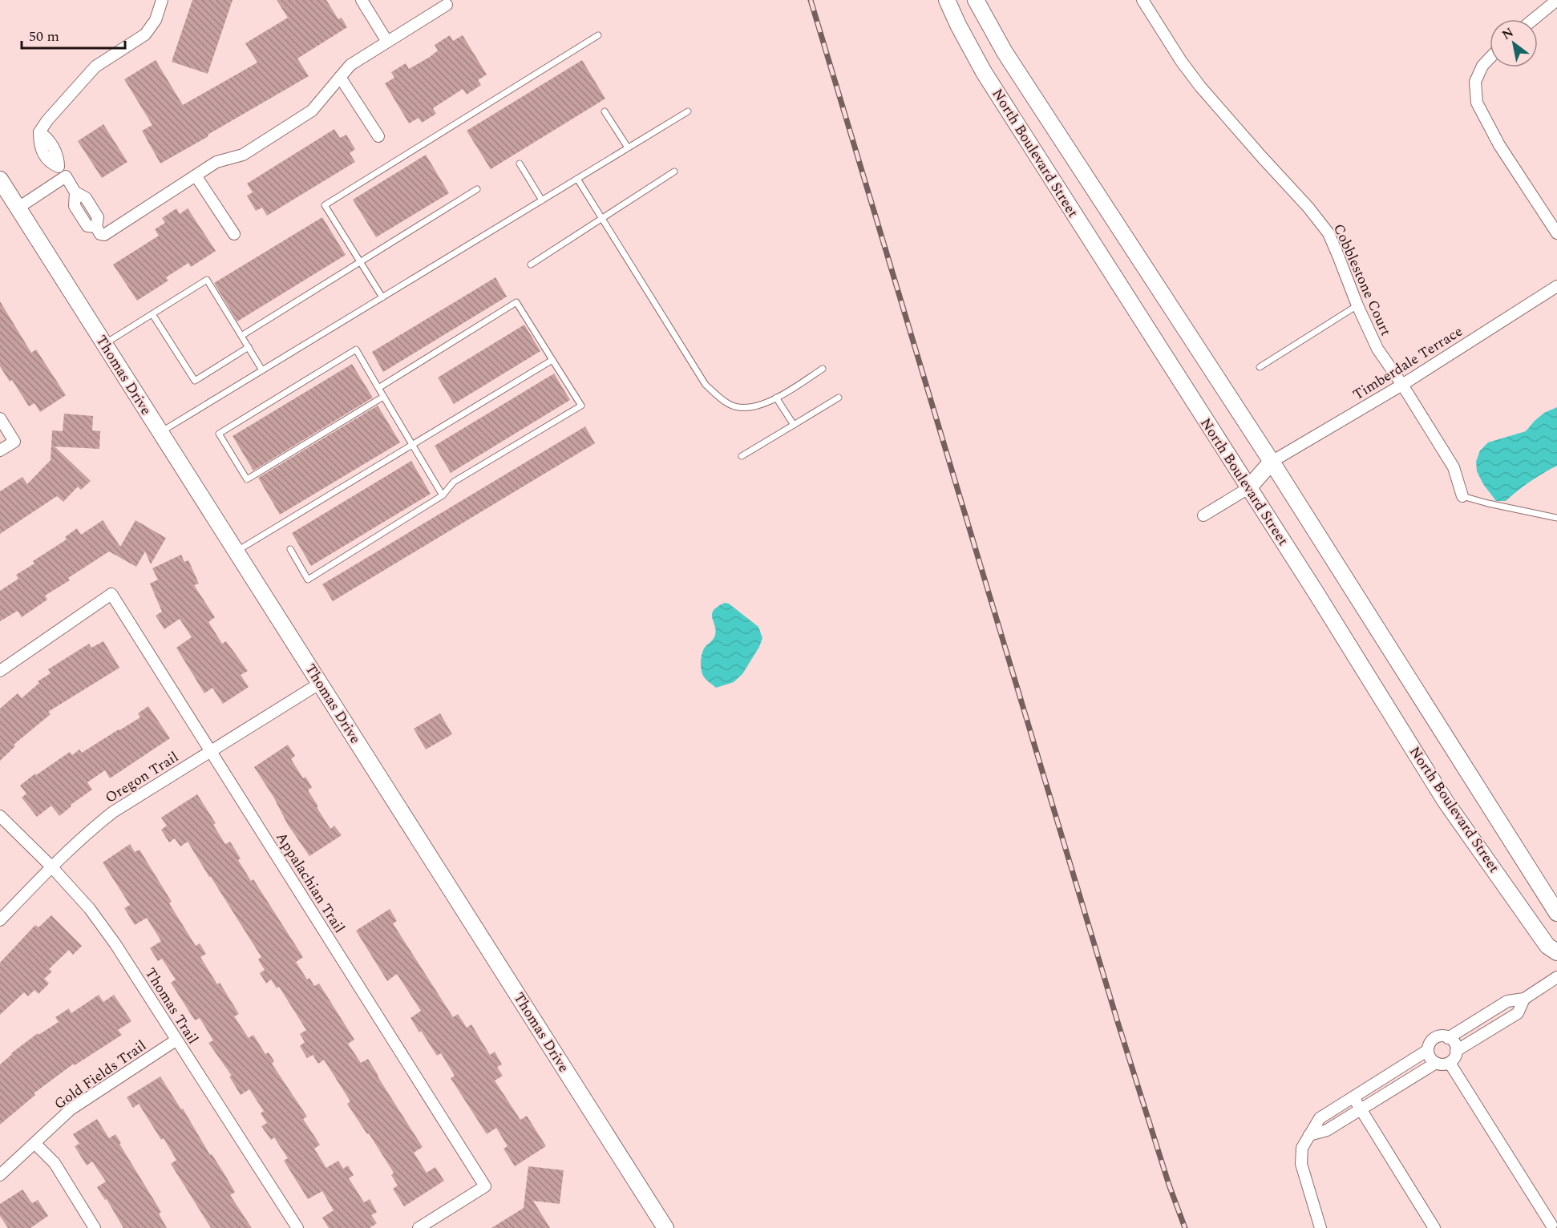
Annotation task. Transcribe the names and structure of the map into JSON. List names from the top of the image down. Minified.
{"streets":{"main road":["North Boulevard Street","Thomas Drive"],"street":["Cobblestone Court","Timberdale Terrace","Oregon Trail","Appalachian Trail","Thomas Trail","Gold Fields Trail"]},"crossings":[["North Boulevard Street","Timberdale Terrace"],["Cobblestone Court","Timberdale Terrace"],["Thomas Drive","Oregon Trail"],["Oregon Trail","Appalachian Trail"],["Oregon Trail","Thomas Trail"],["Thomas Trail","Gold Fields Trail"]],"scale_bar":"50 m","north":"top left"}
